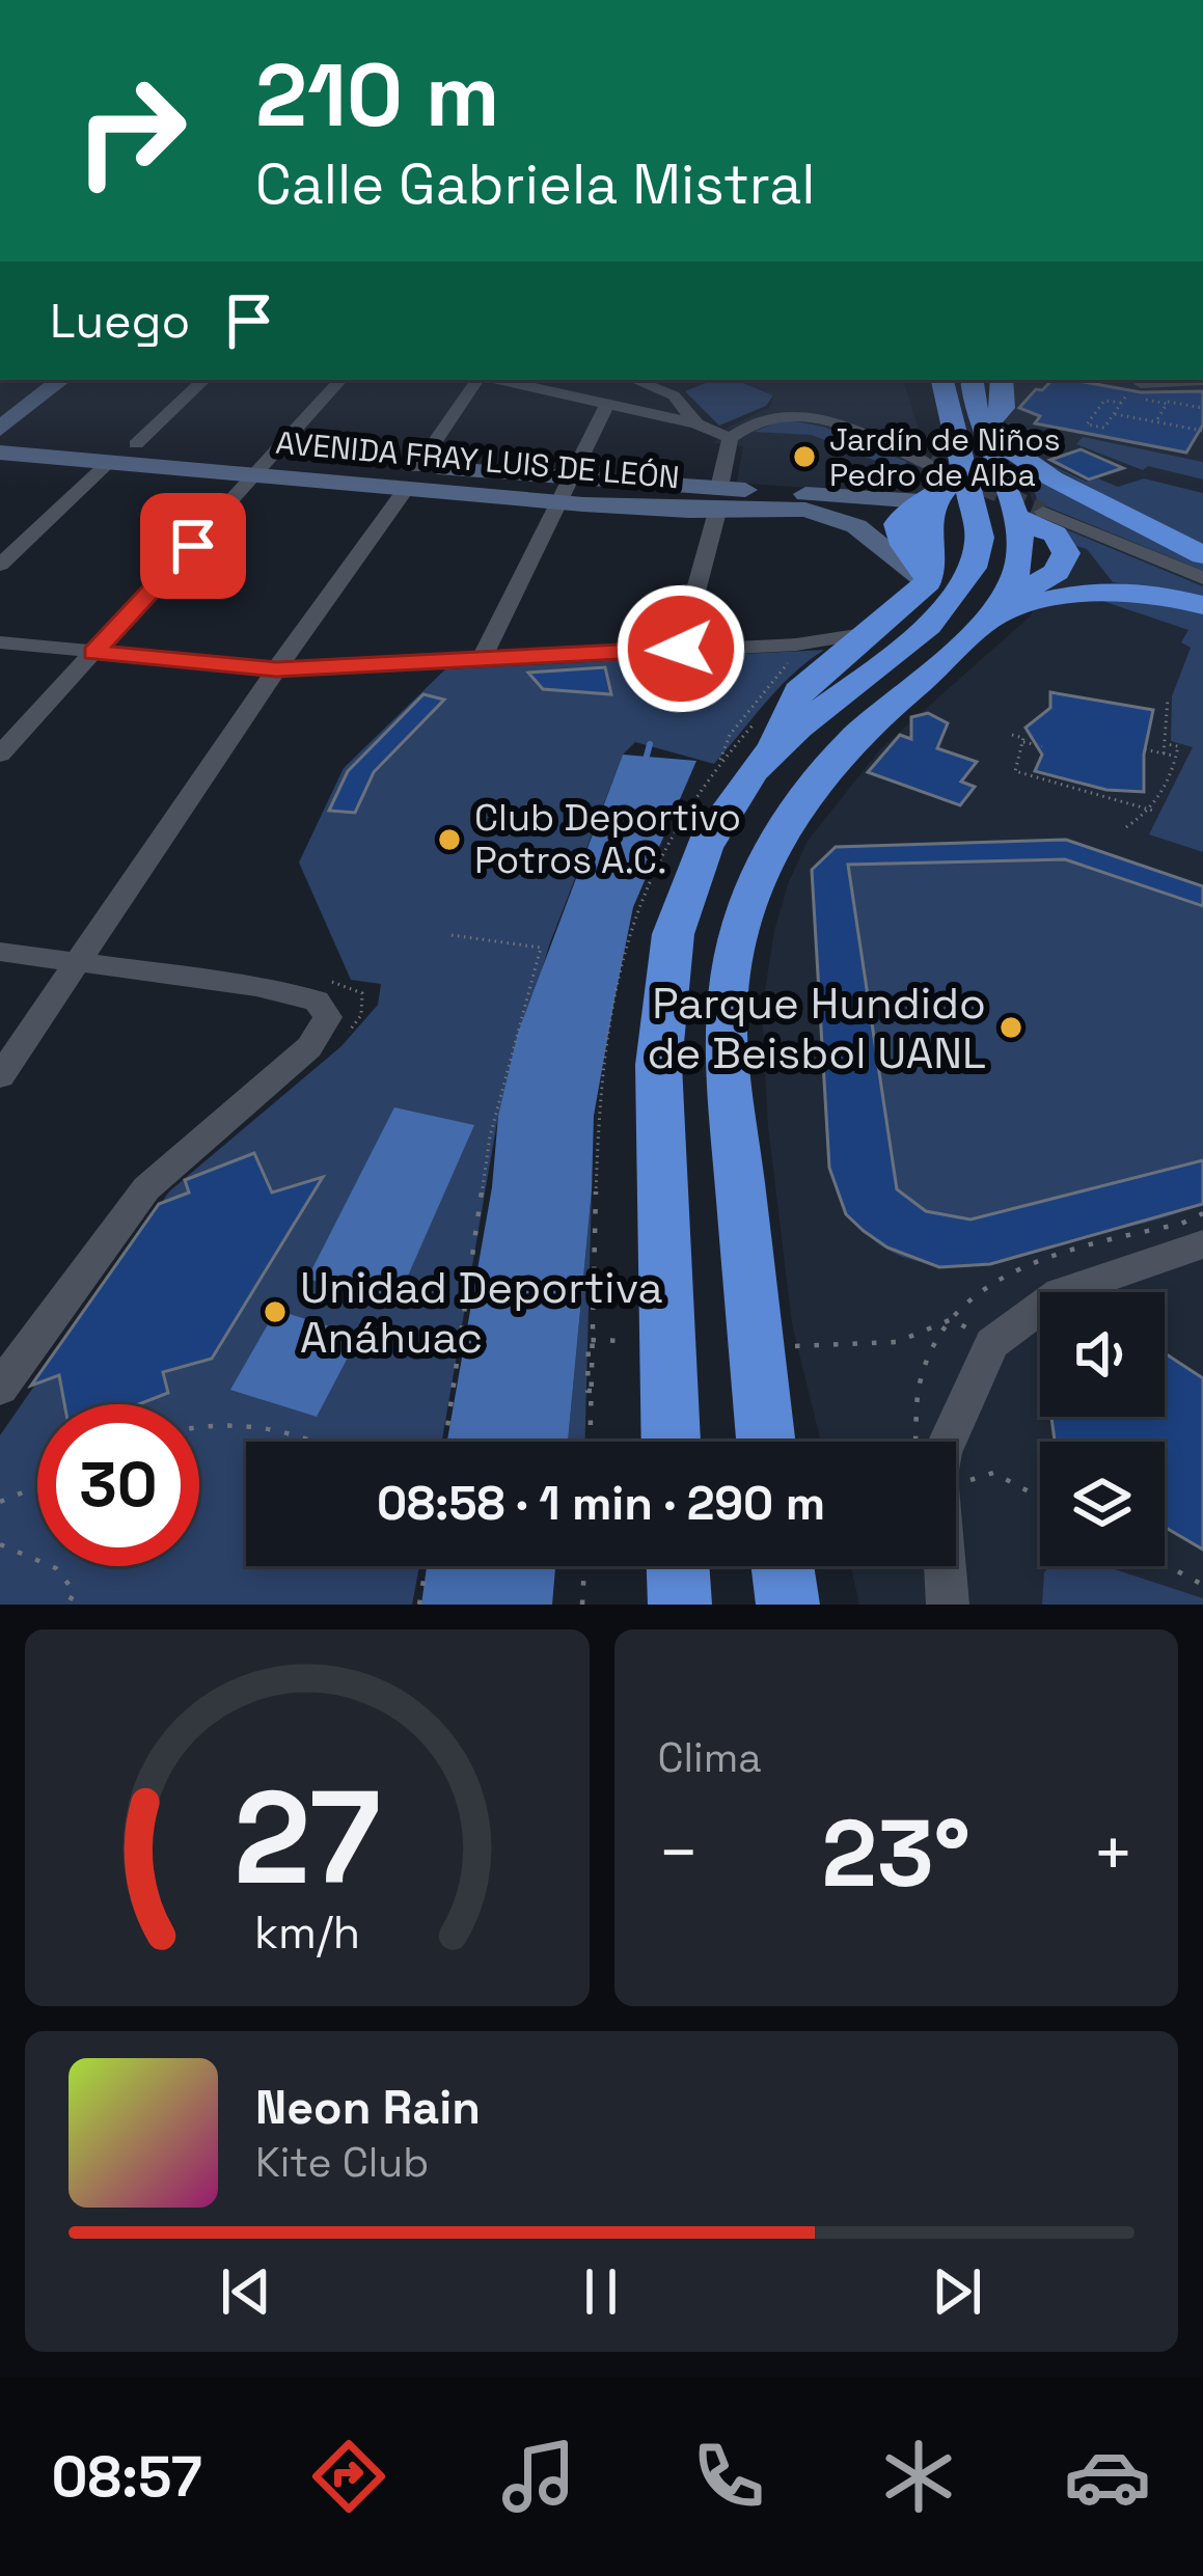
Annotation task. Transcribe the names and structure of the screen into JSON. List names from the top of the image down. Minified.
{"streets":{"street":["AVENIDA FRAY LUIS DE LEÓN"]},"places":["Jardín de Niños Pedro de Alba","Club Deportivo Potros A.C.","Parque Hundido de Beisbol UANL","Unidad Deportiva Anáhuac"],"page":{"turn":["210 m","Calle Gabriela Mistral"],"then":"Luego","limit":"30","trip":"08:58 · 1 min · 290 m","tile":"Clima","heat":["−","23°","+"],"song":["Neon Rain","Kite Club"],"tabs":"08:57","gauge":["27","km/h"]}}
